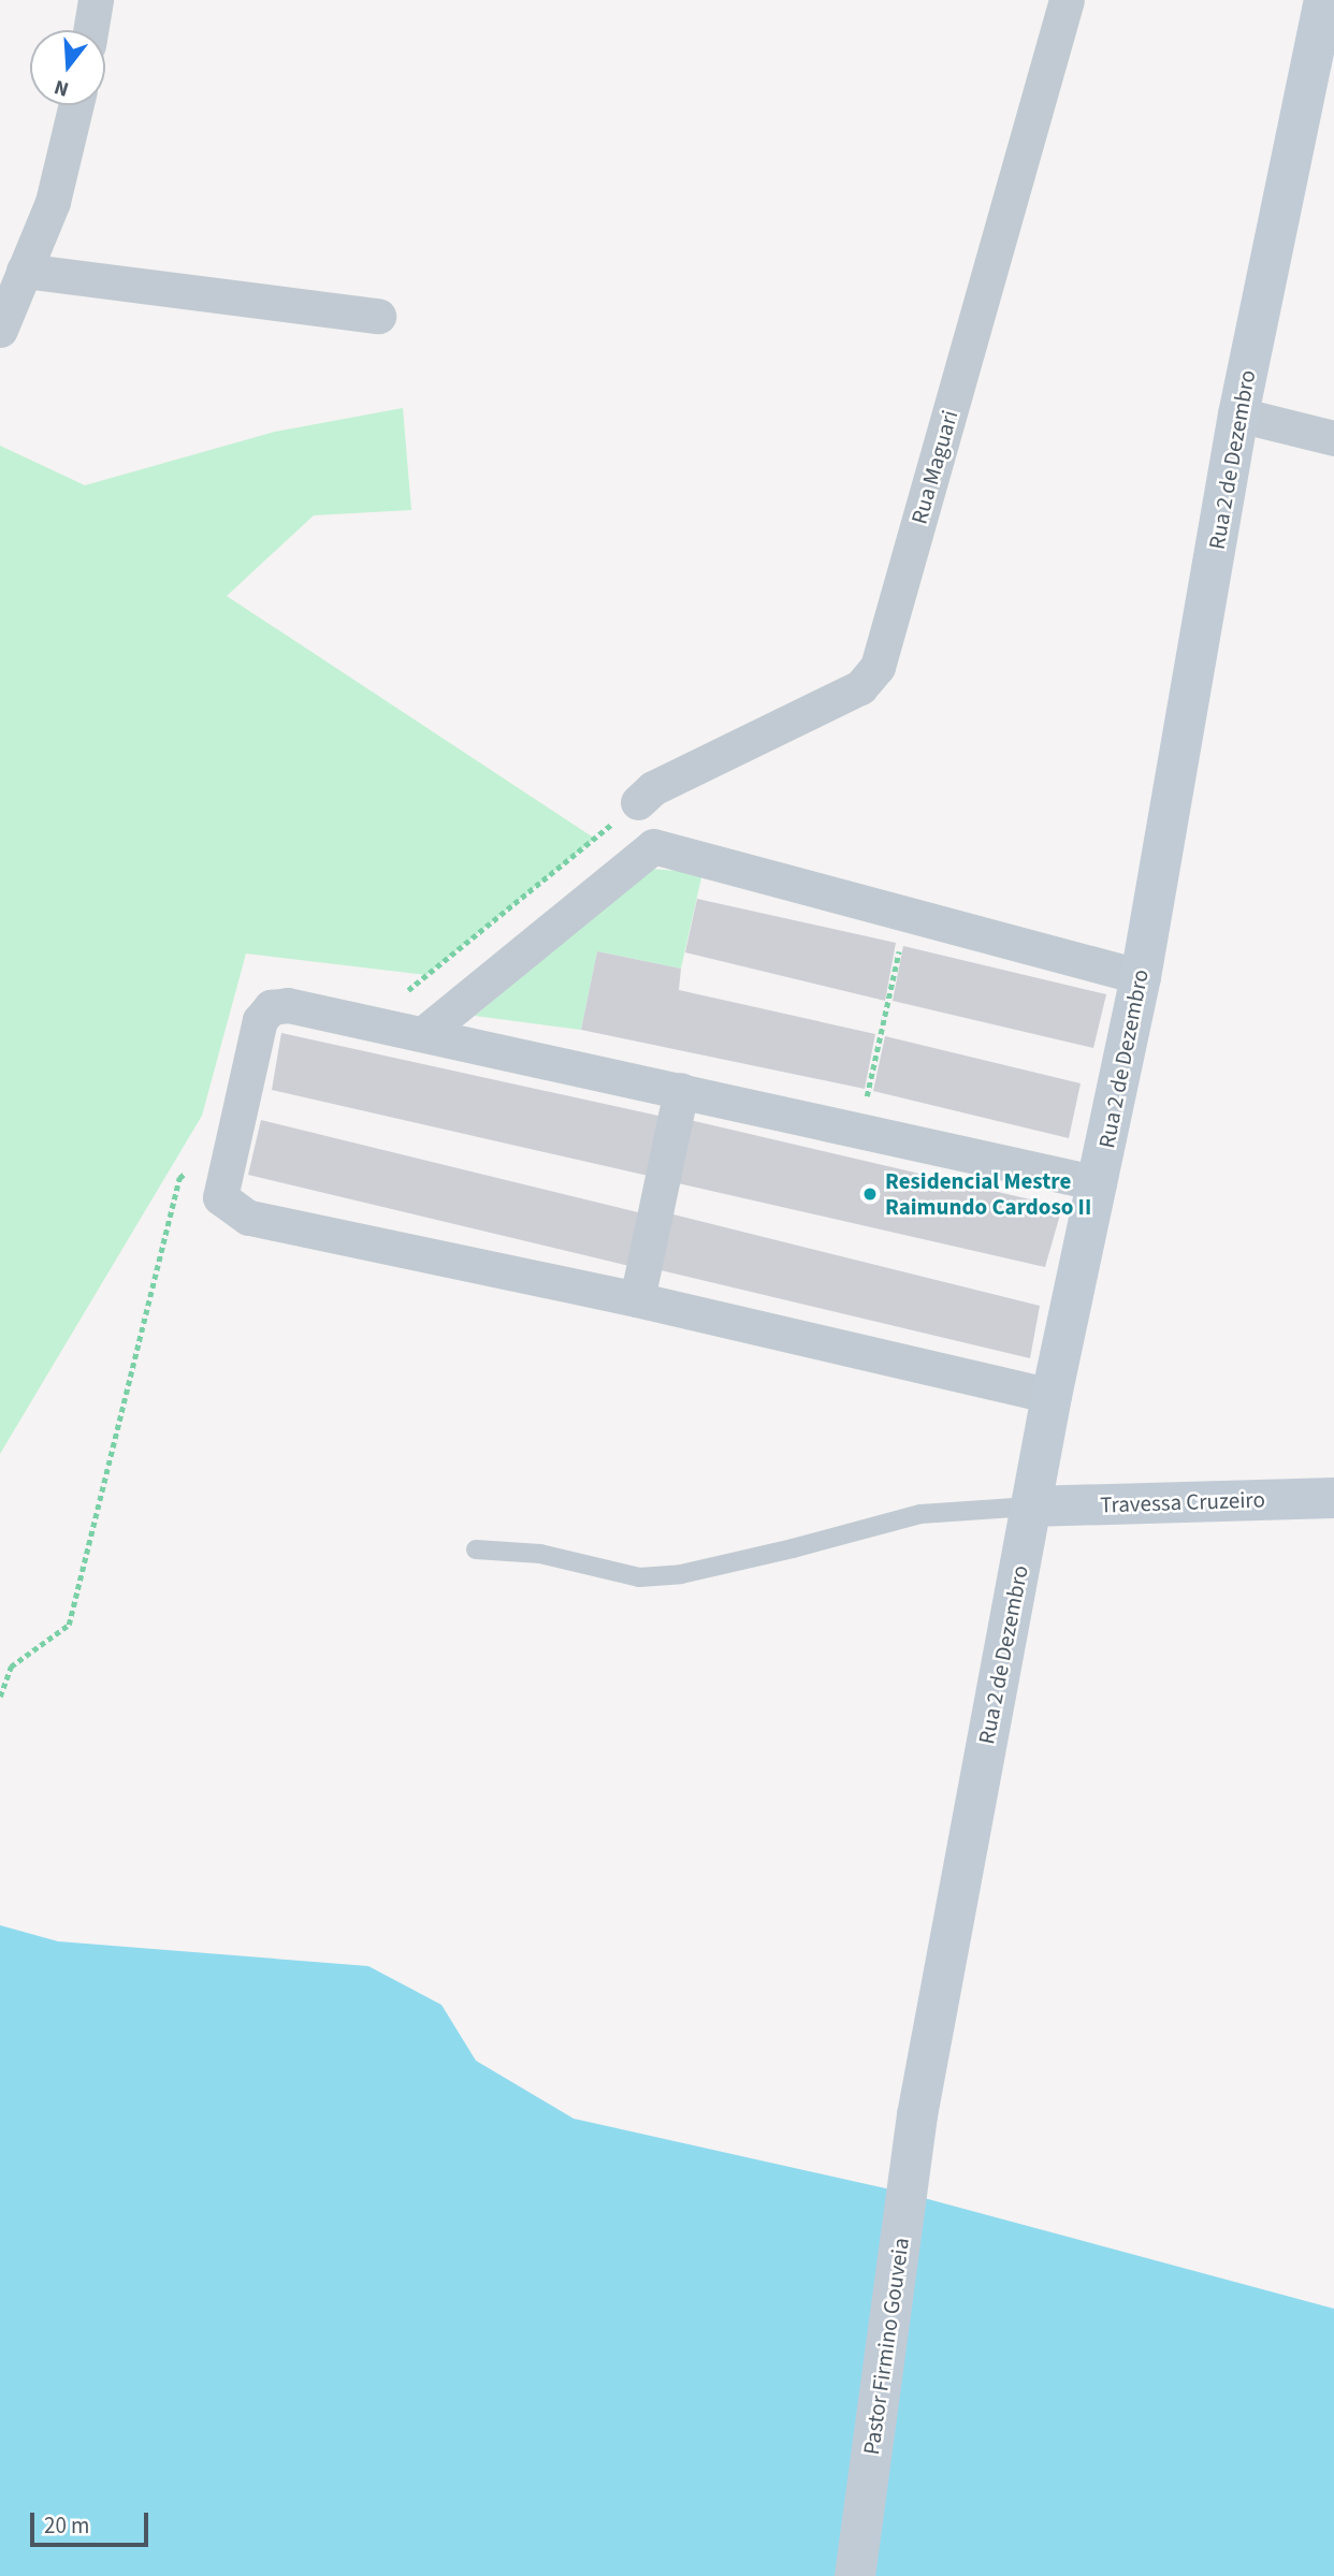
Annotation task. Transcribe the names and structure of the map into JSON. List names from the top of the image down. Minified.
{"streets":{"street":["Rua 2 de Dezembro","Rua Maguari","Travessa Cruzeiro","Pastor Firmino Gouveia"]},"crossings":[["Rua 2 de Dezembro","Travessa Cruzeiro"],["Rua 2 de Dezembro","Pastor Firmino Gouveia"]],"places":["Residencial Mestre Raimundo Cardoso II"],"scale_bar":"20 m","north":"bottom"}
